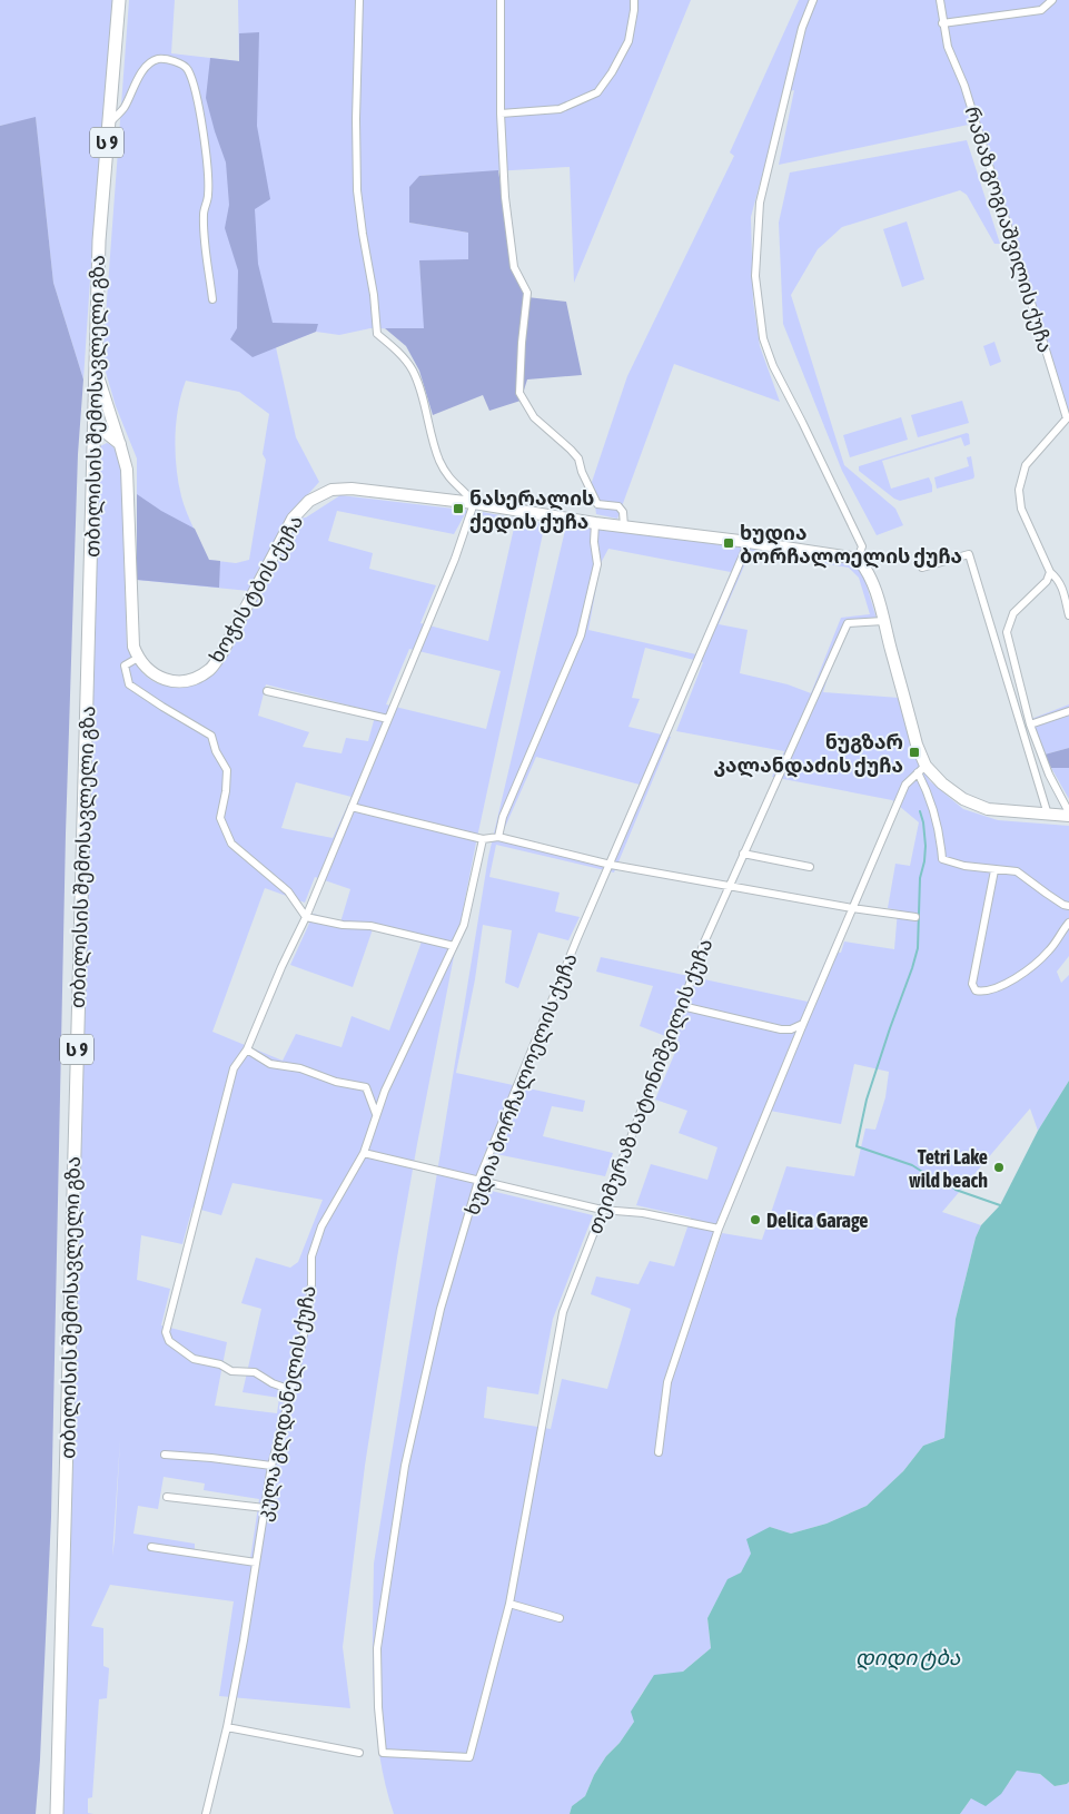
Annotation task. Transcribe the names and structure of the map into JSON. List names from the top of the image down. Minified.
{"streets":{"highway":["ს 9","თბილისის შემოსავლელი გზა"],"main road":["ხოჭის ტბის ქუჩა"],"street":["რამაზ გოგიაშვილის ქუჩა","ხუდია ბორჩალოელის ქუჩა","თეიმურაზ ბატონიშვილის ქუჩა","კულა გლდანელის ქუჩა"]},"crossings":[["ხოჭის ტბის ქუჩა","ხუდია ბორჩალოელის ქუჩა"],["ხუდია ბორჩალოელის ქუჩა","თეიმურაზ ბატონიშვილის ქუჩა"]],"water":["დიდი ტბა"],"places":{"transit":["ნასერალის ქედის ქუჩა","ხუდია ბორჩალოელის ქუჩა","ნუგზარ კალანდაძის ქუჩა"],"other":["Tetri Lake wild beach","Delica Garage"]}}
